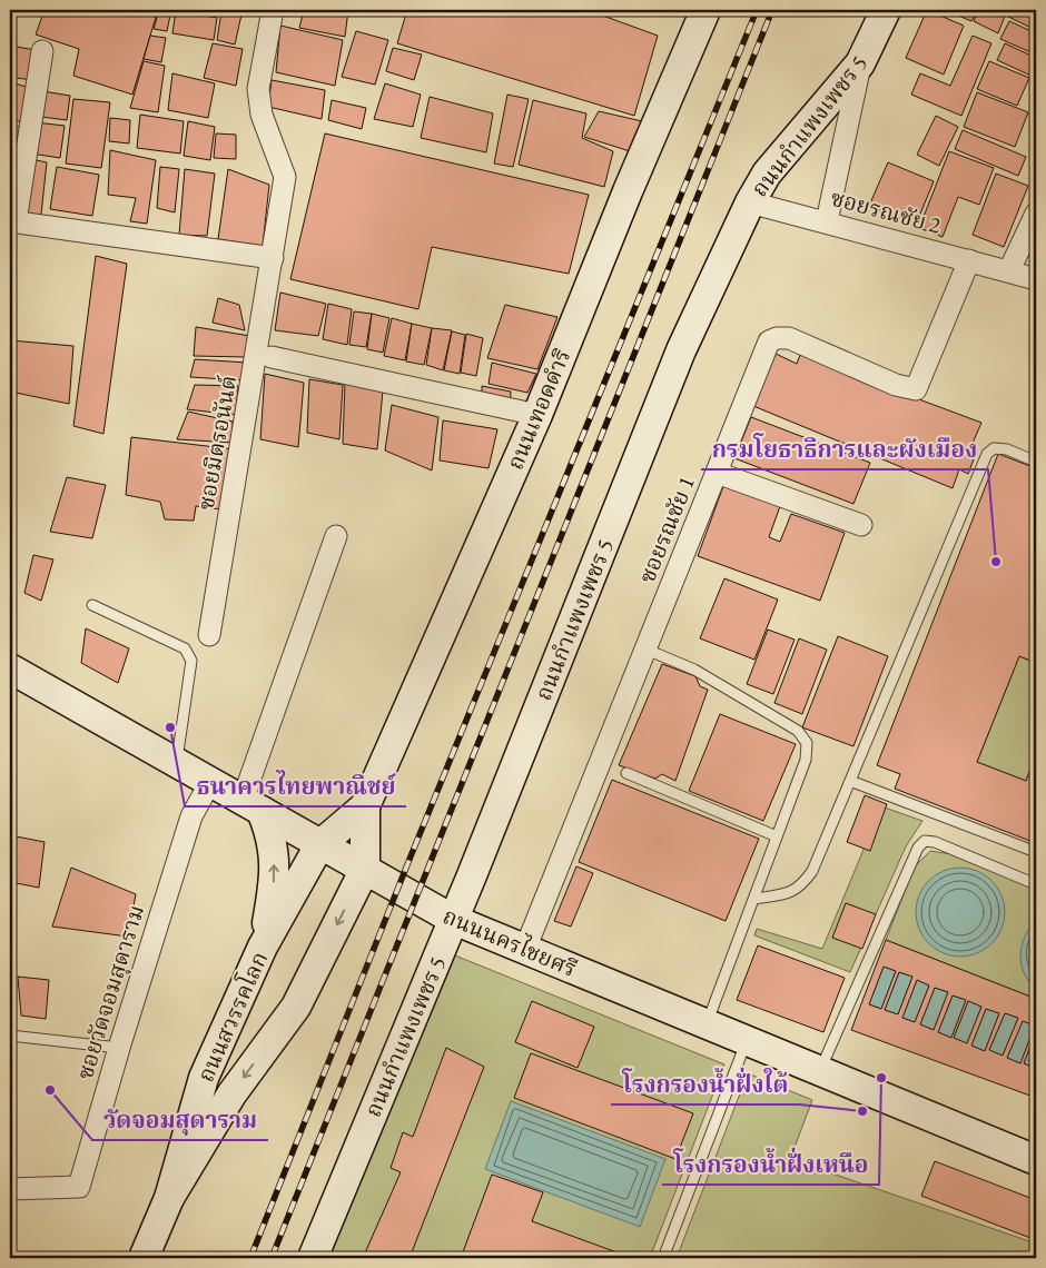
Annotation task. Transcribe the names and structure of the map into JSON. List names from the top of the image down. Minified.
{"streets":{"street":["ถนนกำแพงเพชร 5","ซอยรณชัย 2","ถนนเทอดดำริ","ซอยมิตรอนันต์","ซอยรณชัย 1","ถนนนครไชยศรี","ซอยวัดจอมสุดาราม","ถนนสวรรคโลก"]},"crossings":[["ถนนกำแพงเพชร 5","ซอยรณชัย 2"],["ถนนกำแพงเพชร 5","ถนนนครไชยศรี"],["ซอยรณชัย 2","ซอยรณชัย 1"],["ถนนเทอดดำริ","ถนนนครไชยศรี"],["ถนนเทอดดำริ","ถนนสวรรคโลก"],["ซอยรณชัย 1","ถนนนครไชยศรี"],["ถนนนครไชยศรี","ซอยวัดจอมสุดาราม"],["ถนนนครไชยศรี","ถนนสวรรคโลก"]],"places":["กรมโยธาธิการและผังเมือง","ธนาคารไทยพาณิชย์","โรงกรองน้ำฝั่งเหนือ","วัดจอมสุดาราม","โรงกรองน้ำฝั่งใต้"]}
